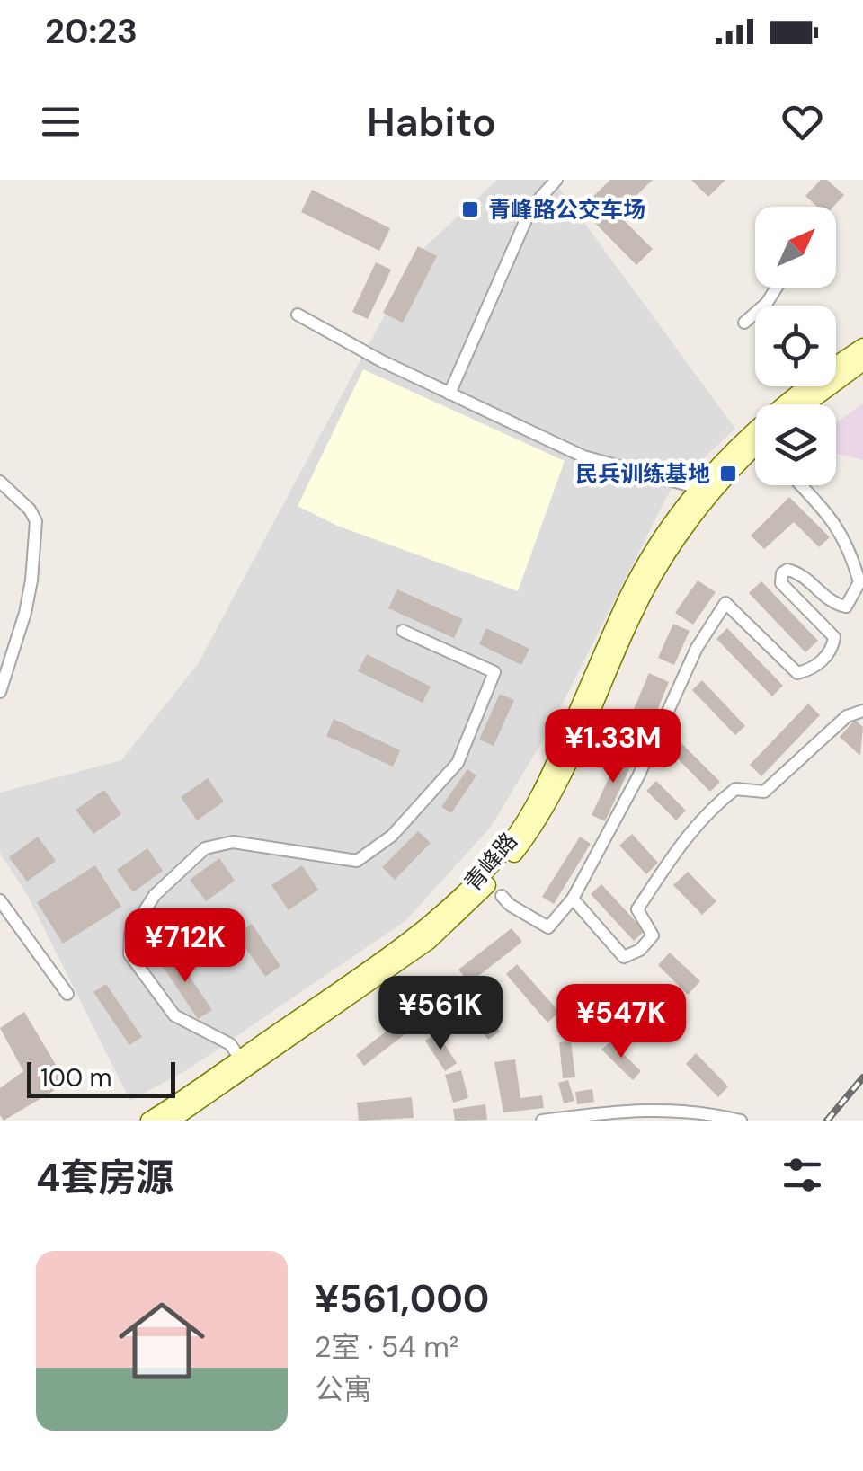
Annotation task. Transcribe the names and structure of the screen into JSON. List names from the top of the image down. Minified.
{"streets":{"main road":["青峰路"]},"places":{"transit":["青峰路公交车场","民兵训练基地"]},"scale_bar":"100 m","north":"top right","page":{"status":"20:23","header":"Habito","price":["¥1.33M","¥712K","¥561K","¥547K"],"scale":"100 m","heading":"4套房源","list":[{"name":"¥561,000","note":"2室 · 54 m² · 公寓"}]}}
